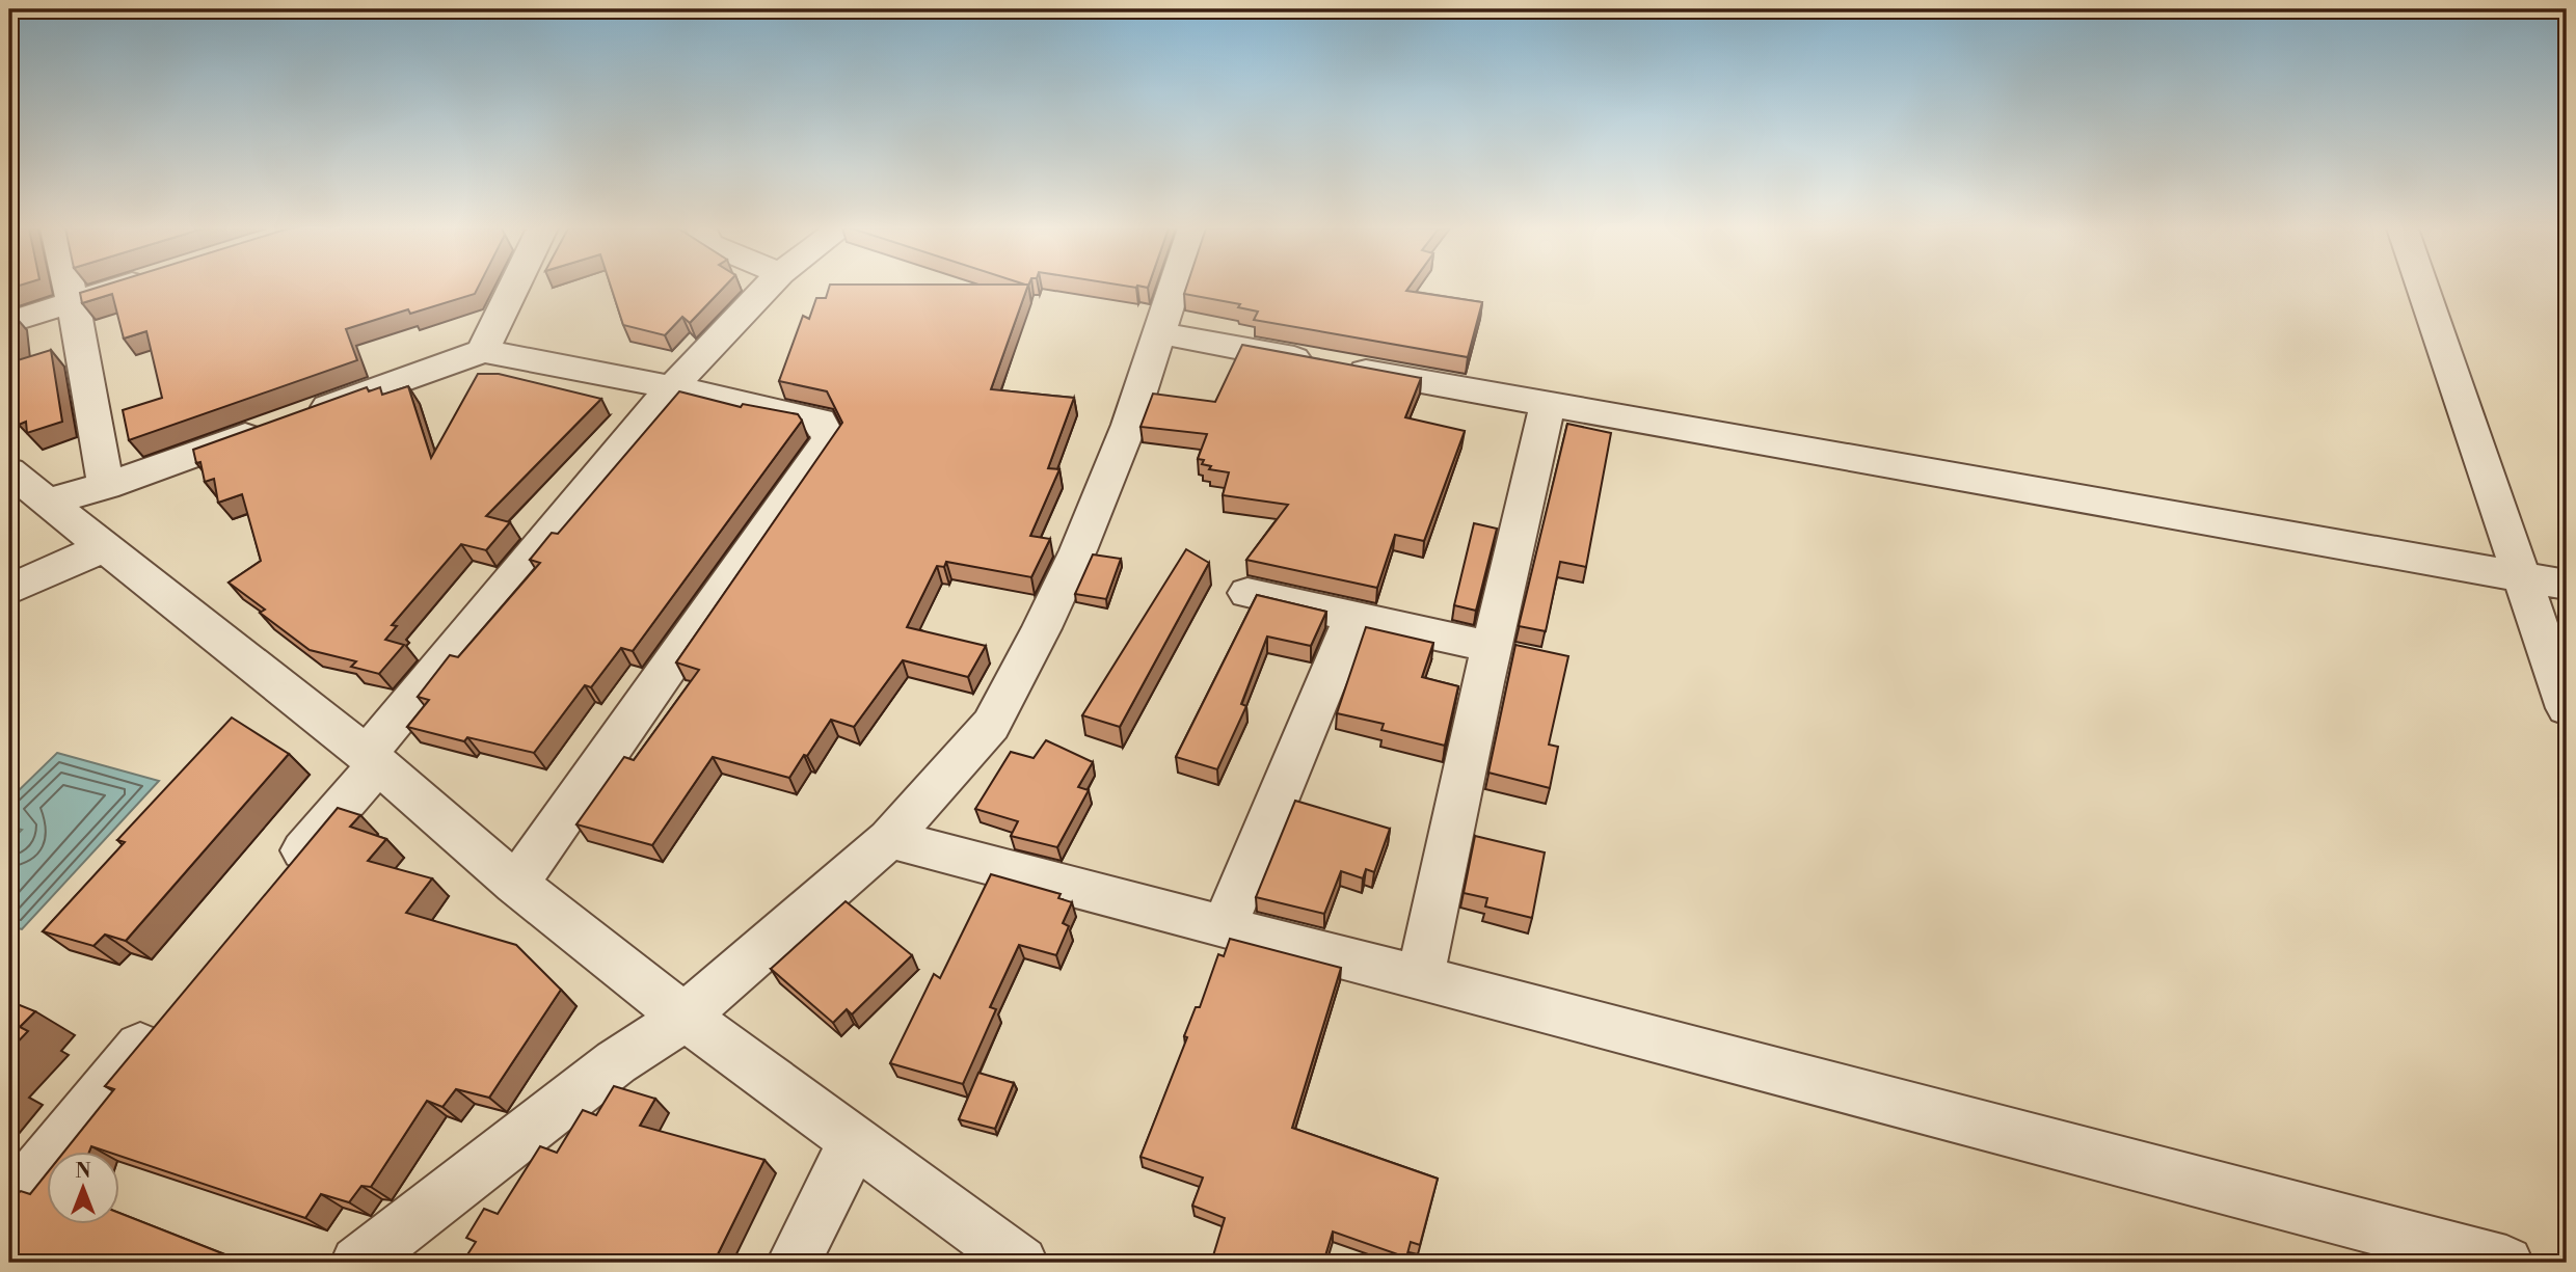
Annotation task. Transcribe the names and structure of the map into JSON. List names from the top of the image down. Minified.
{"north":"top"}
